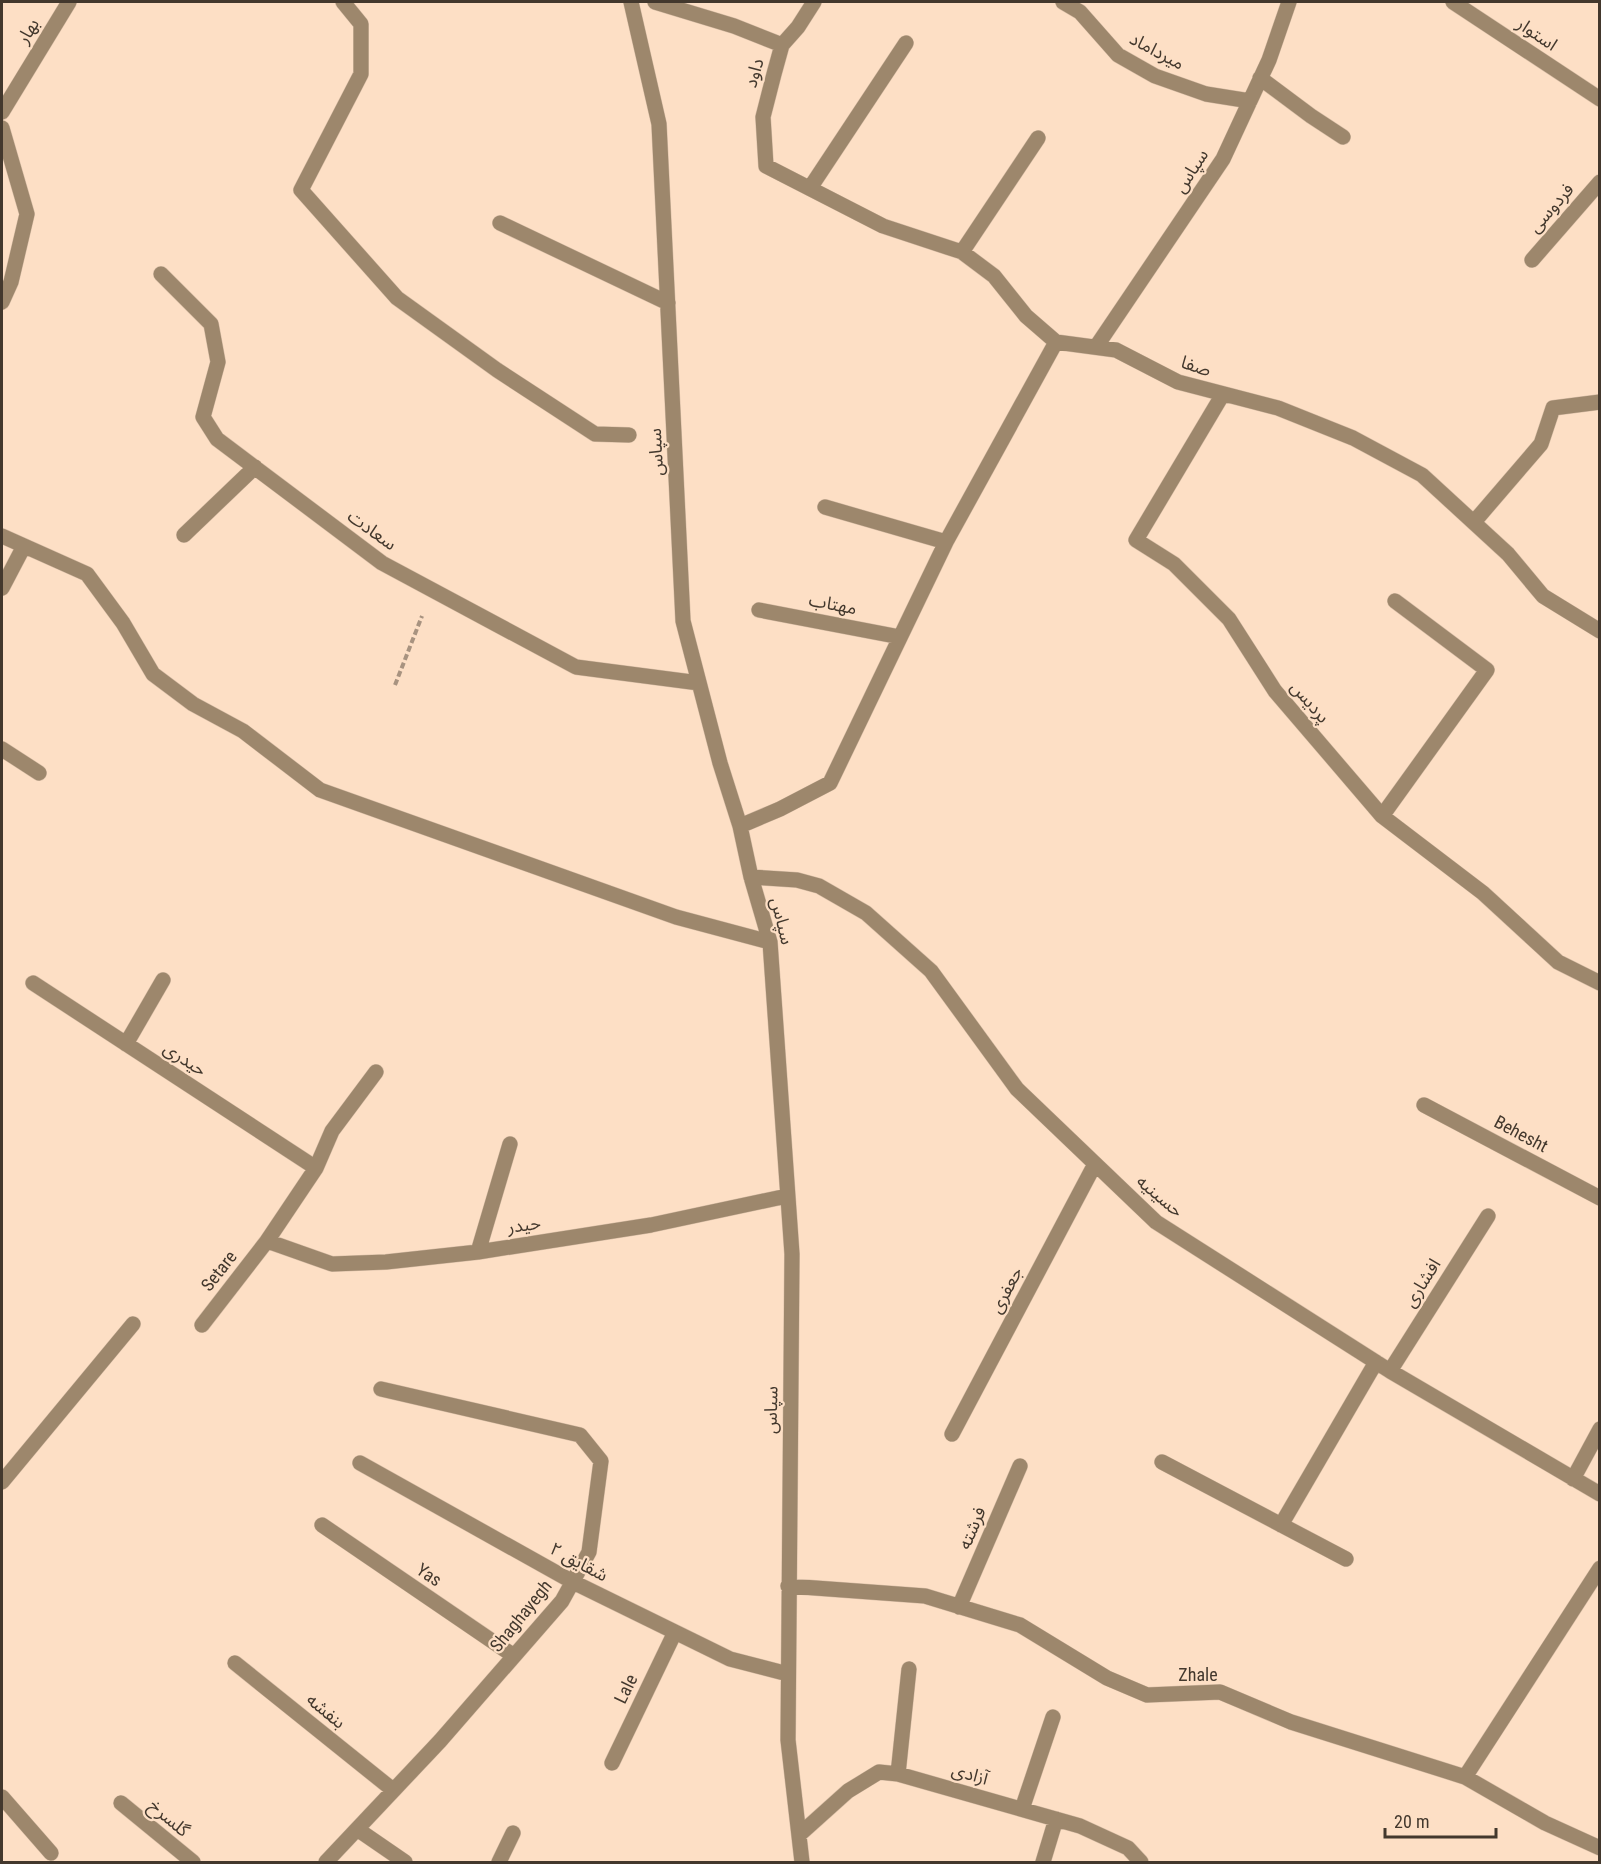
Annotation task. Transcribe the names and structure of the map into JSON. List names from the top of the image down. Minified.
{"streets":{"street":["بهار","استوار","میرداماد","داود","سپاس","فردوسی","صفا","سعادت","مهتاب","پردیس","حیدری","Behesht","حسینیه","حیدر","Setare","افشاری","جعفری","فرشته","شقایق ۲","Yas","Shaghayegh","Zhale","Lale","بنفشه","آزادی","گلسرخ"]},"crossings":[["میرداماد","سپاس"],["سپاس","صفا"],["سپاس","سعادت"],["سپاس","حسینیه"],["سپاس","حیدر"],["سپاس","شقایق ۲"],["سپاس","Zhale"],["سپاس","آزادی"],["صفا","پردیس"],["حیدری","Setare"],["حسینیه","افشاری"],["حسینیه","جعفری"],["حیدر","Setare"],["فرشته","Zhale"],["شقایق ۲","Shaghayegh"],["شقایق ۲","Lale"],["Yas","Shaghayegh"],["Shaghayegh","بنفشه"]],"scale_bar":"20 m"}
